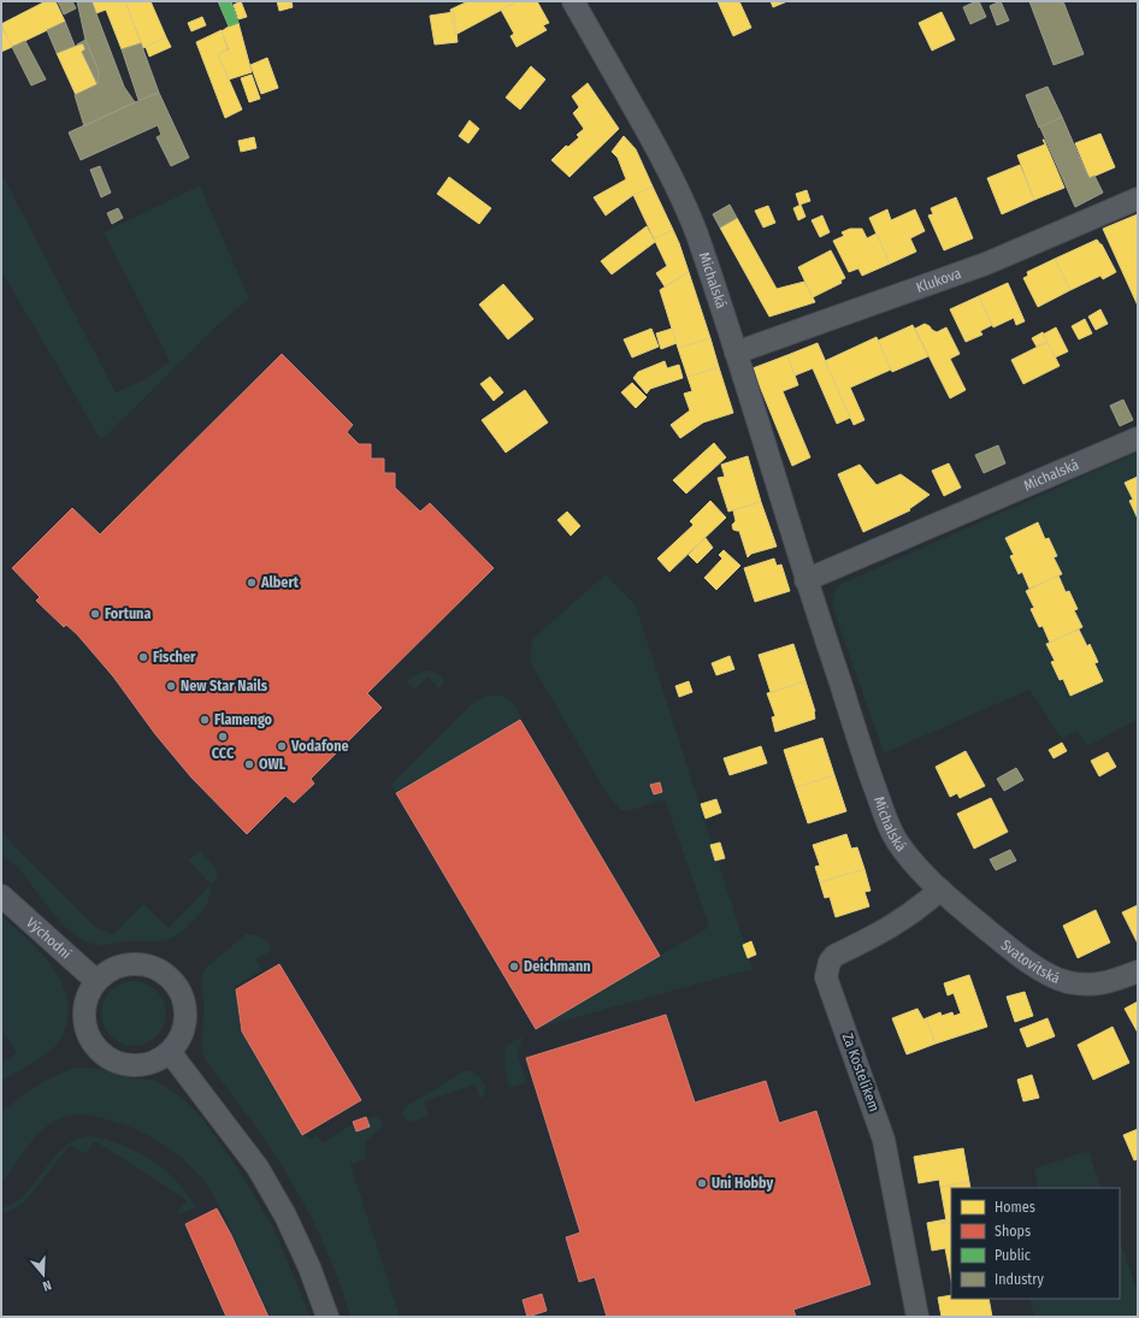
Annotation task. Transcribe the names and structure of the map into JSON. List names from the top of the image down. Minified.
{"streets":{"street":["Michalská","Klukova","Východní","Svatovítská","Za Kostelíkem"]},"crossings":[["Michalská","Klukova"],["Michalská","Svatovítská"],["Michalská","Za Kostelíkem"],["Svatovítská","Za Kostelíkem"]],"places":["Albert","Fortuna","Fischer","New Star Nails","Flamengo","CCC","Vodafone","OWL","Deichmann","Uni Hobby"],"legend":["Homes","Shops","Public","Industry"],"north":"bottom"}
